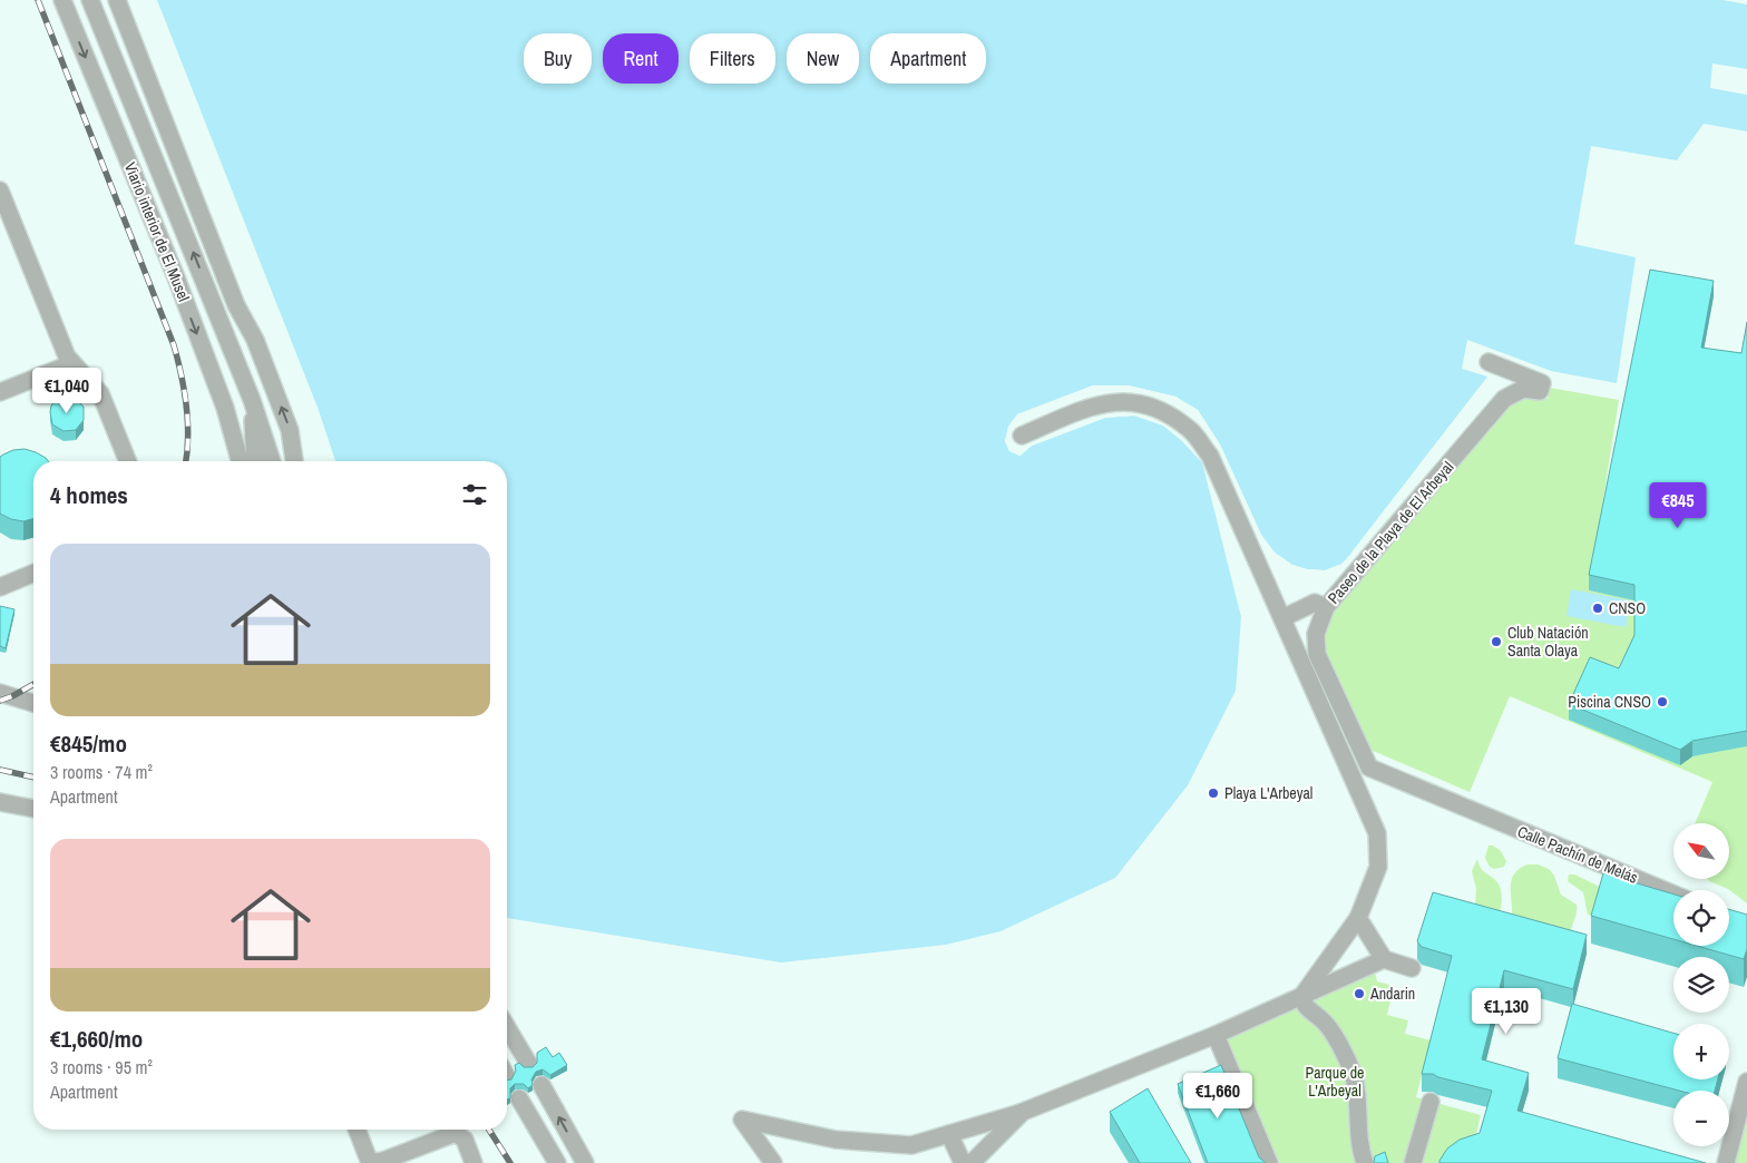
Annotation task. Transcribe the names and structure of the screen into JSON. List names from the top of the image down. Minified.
{"streets":{"street":["Viario interior de El Musel","Paseo de la Playa de El Arbeyal","Calle Pachín de Melás"]},"crossings":[["Paseo de la Playa de El Arbeyal","Calle Pachín de Melás"]],"parks":["Parque de L'Arbeyal"],"places":["CNSO","Club Natación Santa Olaya","Piscina CNSO","Playa L'Arbeyal","Andarin"],"north":"top left","page":{"chip":["Buy","Rent","Filters","New","Apartment"],"price":["€1,040","€845","€1,130","€1,660"],"heading":"4 homes","list":[{"name":"€845/mo","note":"3 rooms · 74 m² · Apartment"},{"name":"€1,660/mo","note":"3 rooms · 95 m² · Apartment"}],"map_buttons":["+","−"]}}
